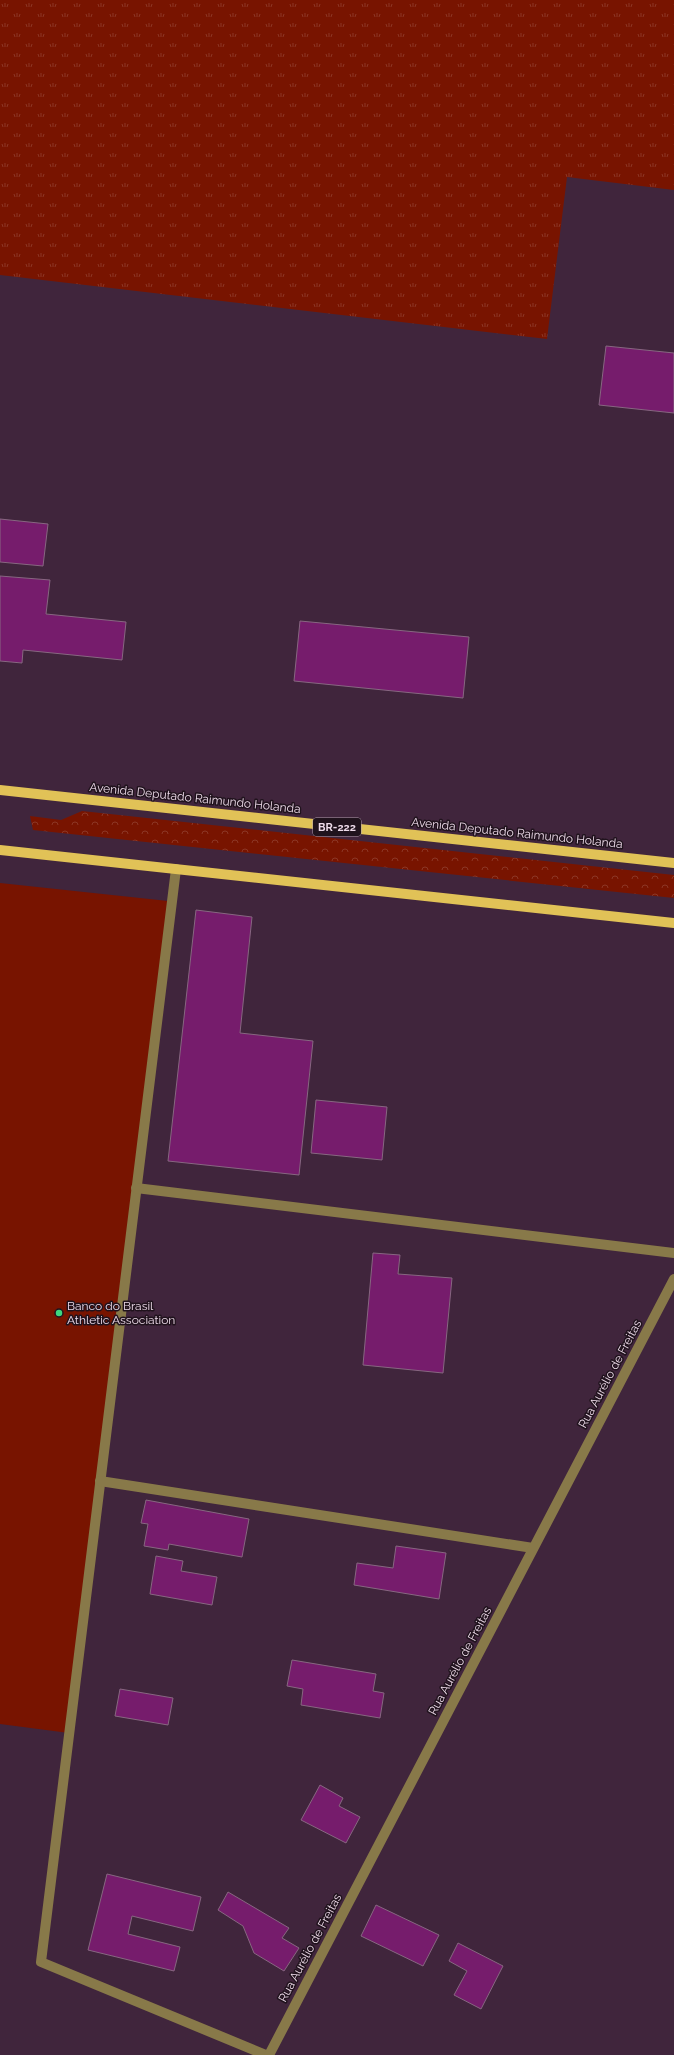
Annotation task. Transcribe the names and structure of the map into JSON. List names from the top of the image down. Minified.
{"streets":{"main road":["Avenida Deputado Raimundo Holanda","BR-222"],"street":["Rua Aurélio de Freitas"]},"places":["Banco do Brasil Athletic Association"]}
